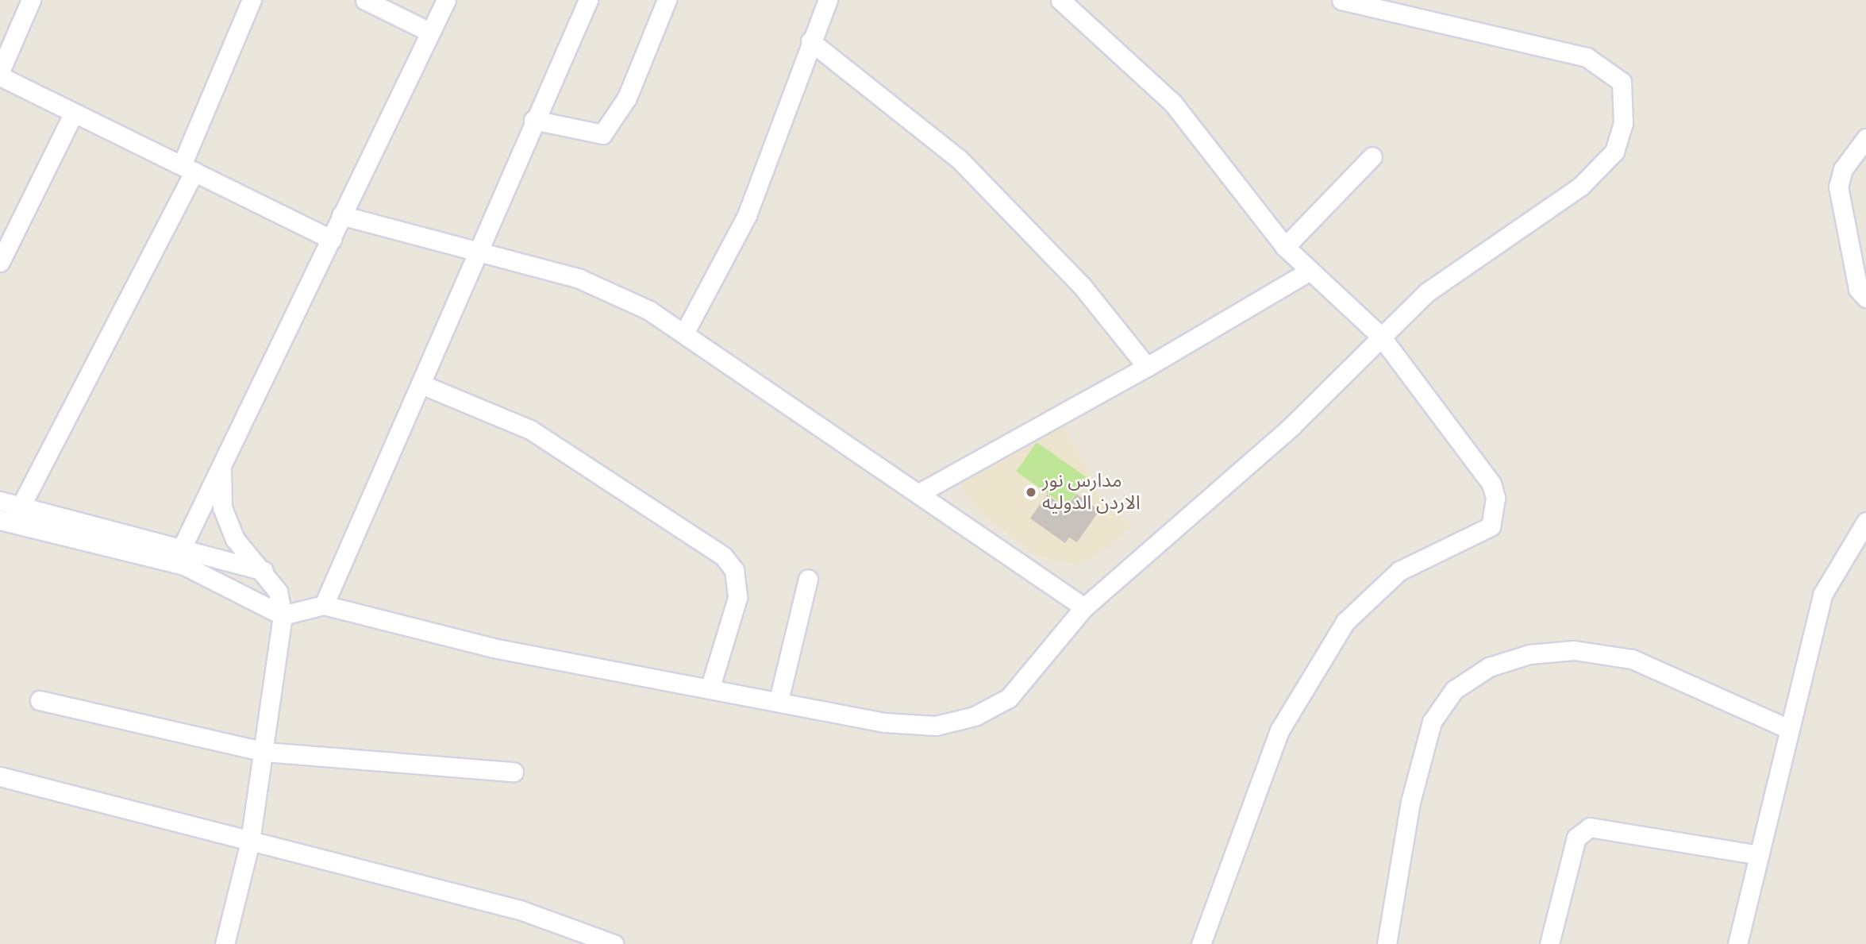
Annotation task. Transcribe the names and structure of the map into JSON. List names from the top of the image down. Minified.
{"places":["مدارس نور الاردن الدوليه"]}
